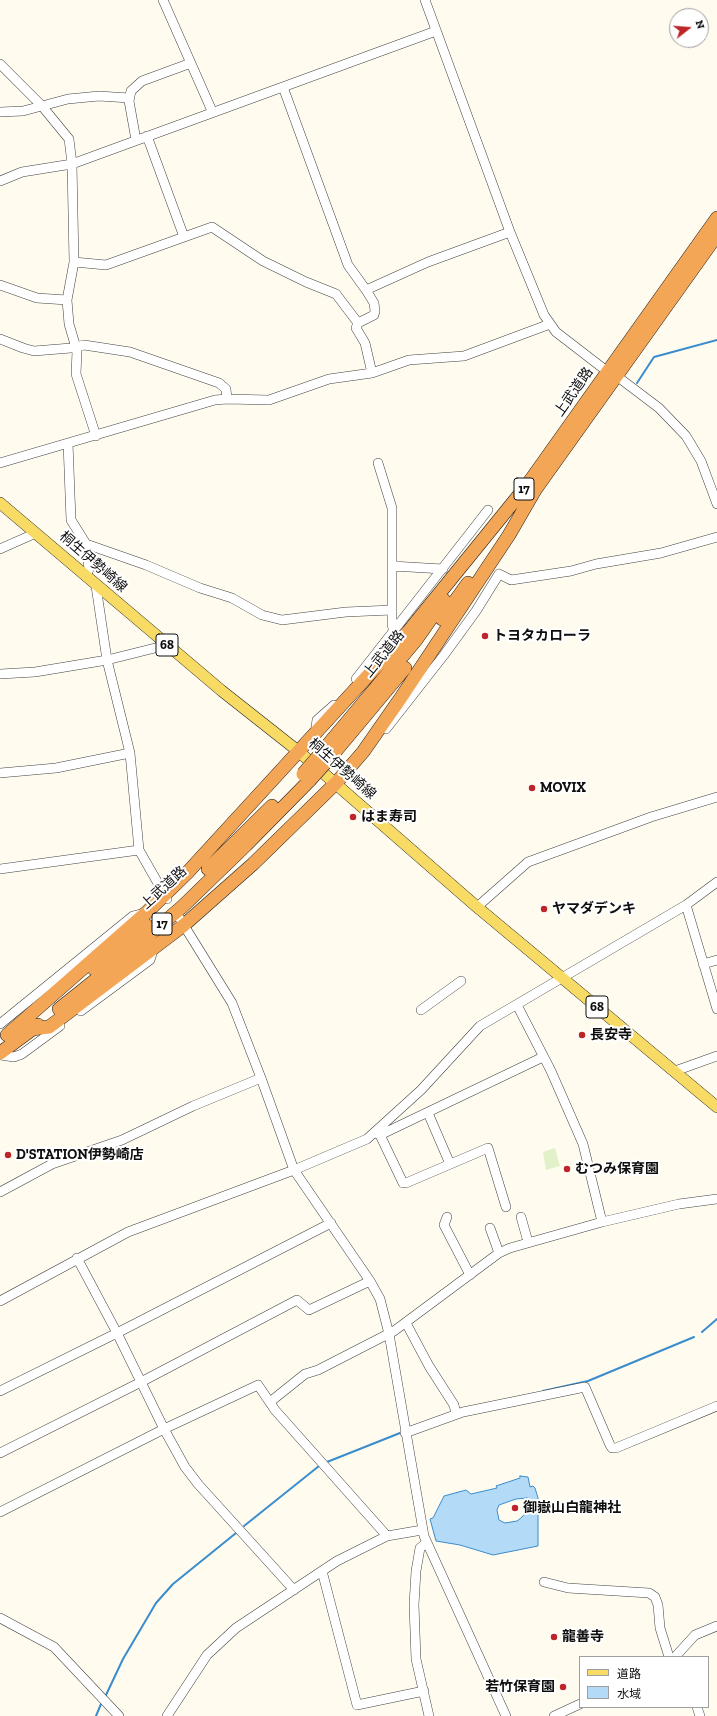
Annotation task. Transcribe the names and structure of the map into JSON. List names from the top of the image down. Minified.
{"streets":{"highway":["上武道路","17"],"main road":["桐生伊勢崎線","68"]},"places":["トヨタカローラ","MOVIX","はま寿司","ヤマダデンキ","長安寺","D'STATION伊勢崎店","むつみ保育園","御嶽山白龍神社","龍善寺","若竹保育園"],"legend":["道路","水域"],"north":"right"}
